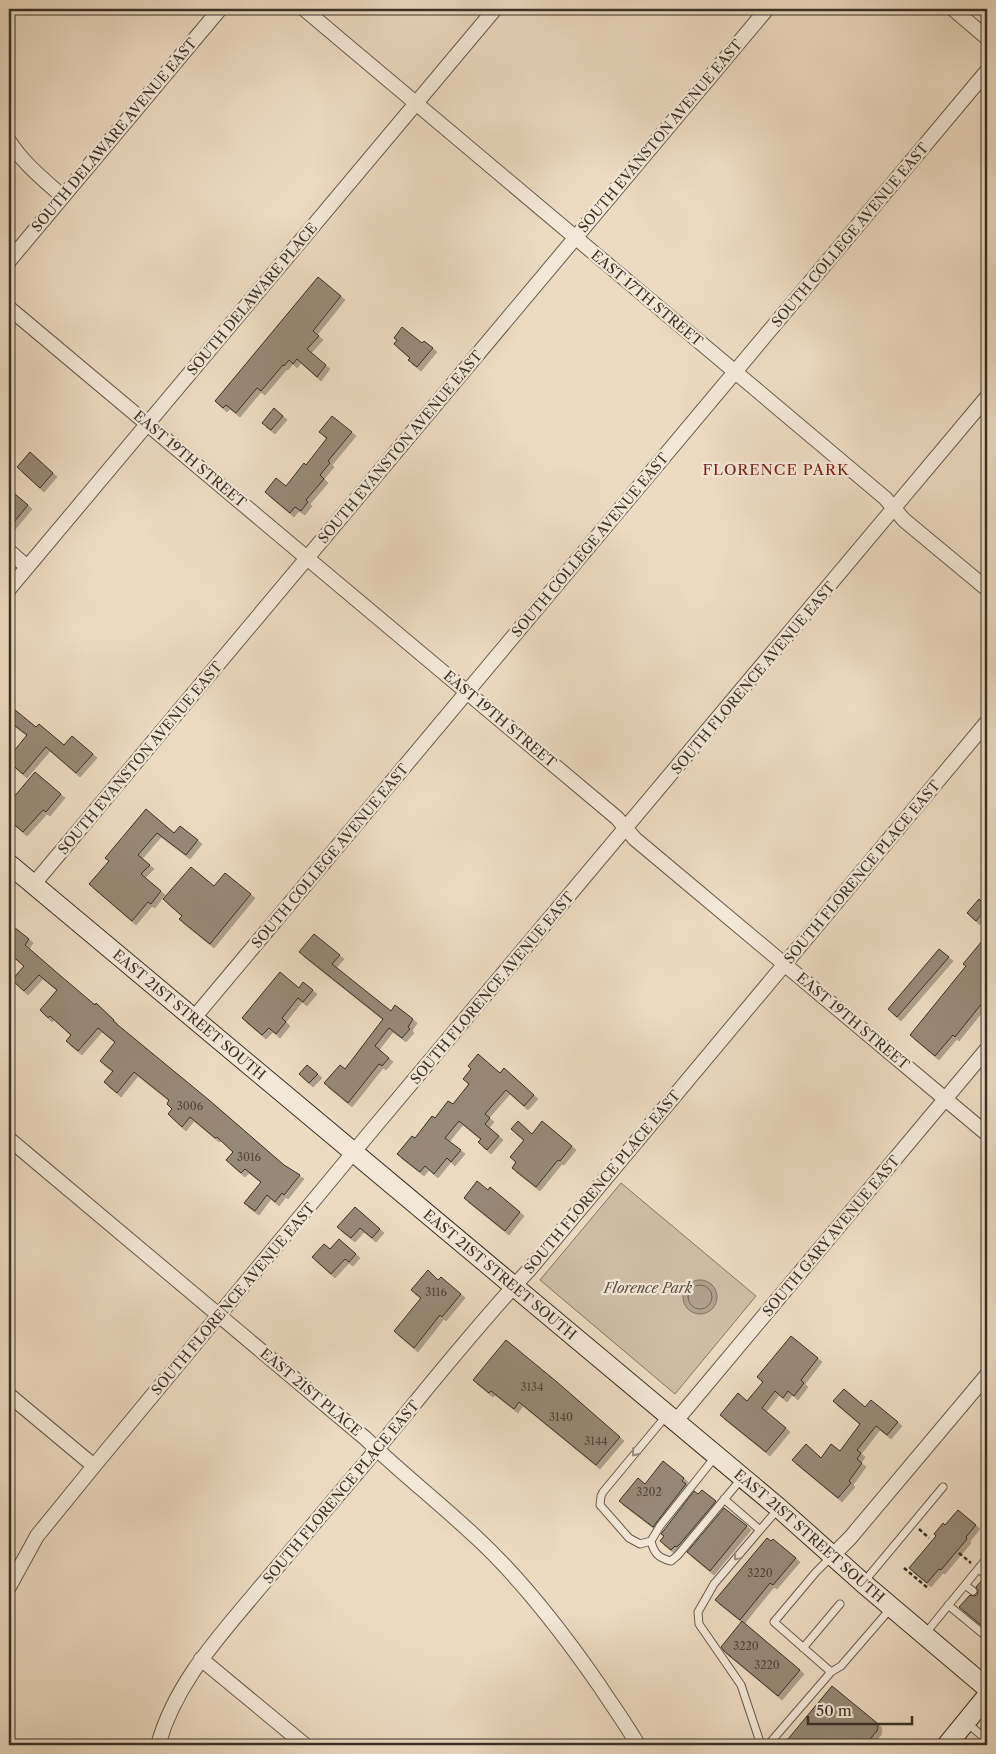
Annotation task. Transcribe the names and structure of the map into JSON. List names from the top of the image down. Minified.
{"streets":{"main road":["EAST 21ST STREET SOUTH"],"street":["SOUTH DELAWARE AVENUE EAST","SOUTH EVANSTON AVENUE EAST","SOUTH COLLEGE AVENUE EAST","EAST 17TH STREET","SOUTH DELAWARE PLACE","EAST 19TH STREET","SOUTH FLORENCE AVENUE EAST","SOUTH FLORENCE PLACE EAST","SOUTH GARY AVENUE EAST","EAST 21ST PLACE"]},"crossings":[["SOUTH EVANSTON AVENUE EAST","EAST 17TH STREET"],["SOUTH EVANSTON AVENUE EAST","EAST 19TH STREET"],["SOUTH EVANSTON AVENUE EAST","EAST 21ST STREET SOUTH"],["SOUTH COLLEGE AVENUE EAST","EAST 17TH STREET"],["SOUTH COLLEGE AVENUE EAST","EAST 19TH STREET"],["SOUTH COLLEGE AVENUE EAST","EAST 21ST STREET SOUTH"],["EAST 17TH STREET","SOUTH DELAWARE PLACE"],["EAST 17TH STREET","SOUTH FLORENCE AVENUE EAST"],["SOUTH DELAWARE PLACE","EAST 19TH STREET"],["EAST 19TH STREET","SOUTH FLORENCE AVENUE EAST"],["EAST 19TH STREET","SOUTH FLORENCE PLACE EAST"],["EAST 19TH STREET","SOUTH GARY AVENUE EAST"],["SOUTH FLORENCE AVENUE EAST","EAST 21ST STREET SOUTH"],["SOUTH FLORENCE AVENUE EAST","EAST 21ST PLACE"],["SOUTH FLORENCE PLACE EAST","EAST 21ST STREET SOUTH"],["SOUTH FLORENCE PLACE EAST","EAST 21ST PLACE"],["EAST 21ST STREET SOUTH","SOUTH GARY AVENUE EAST"]],"districts":["FLORENCE PARK"],"parks":["Florence Park"],"house_numbers":["3006","3016","3116","3134","3140","3144","3202","3220","3220","3220"],"scale_bar":"50 m"}
